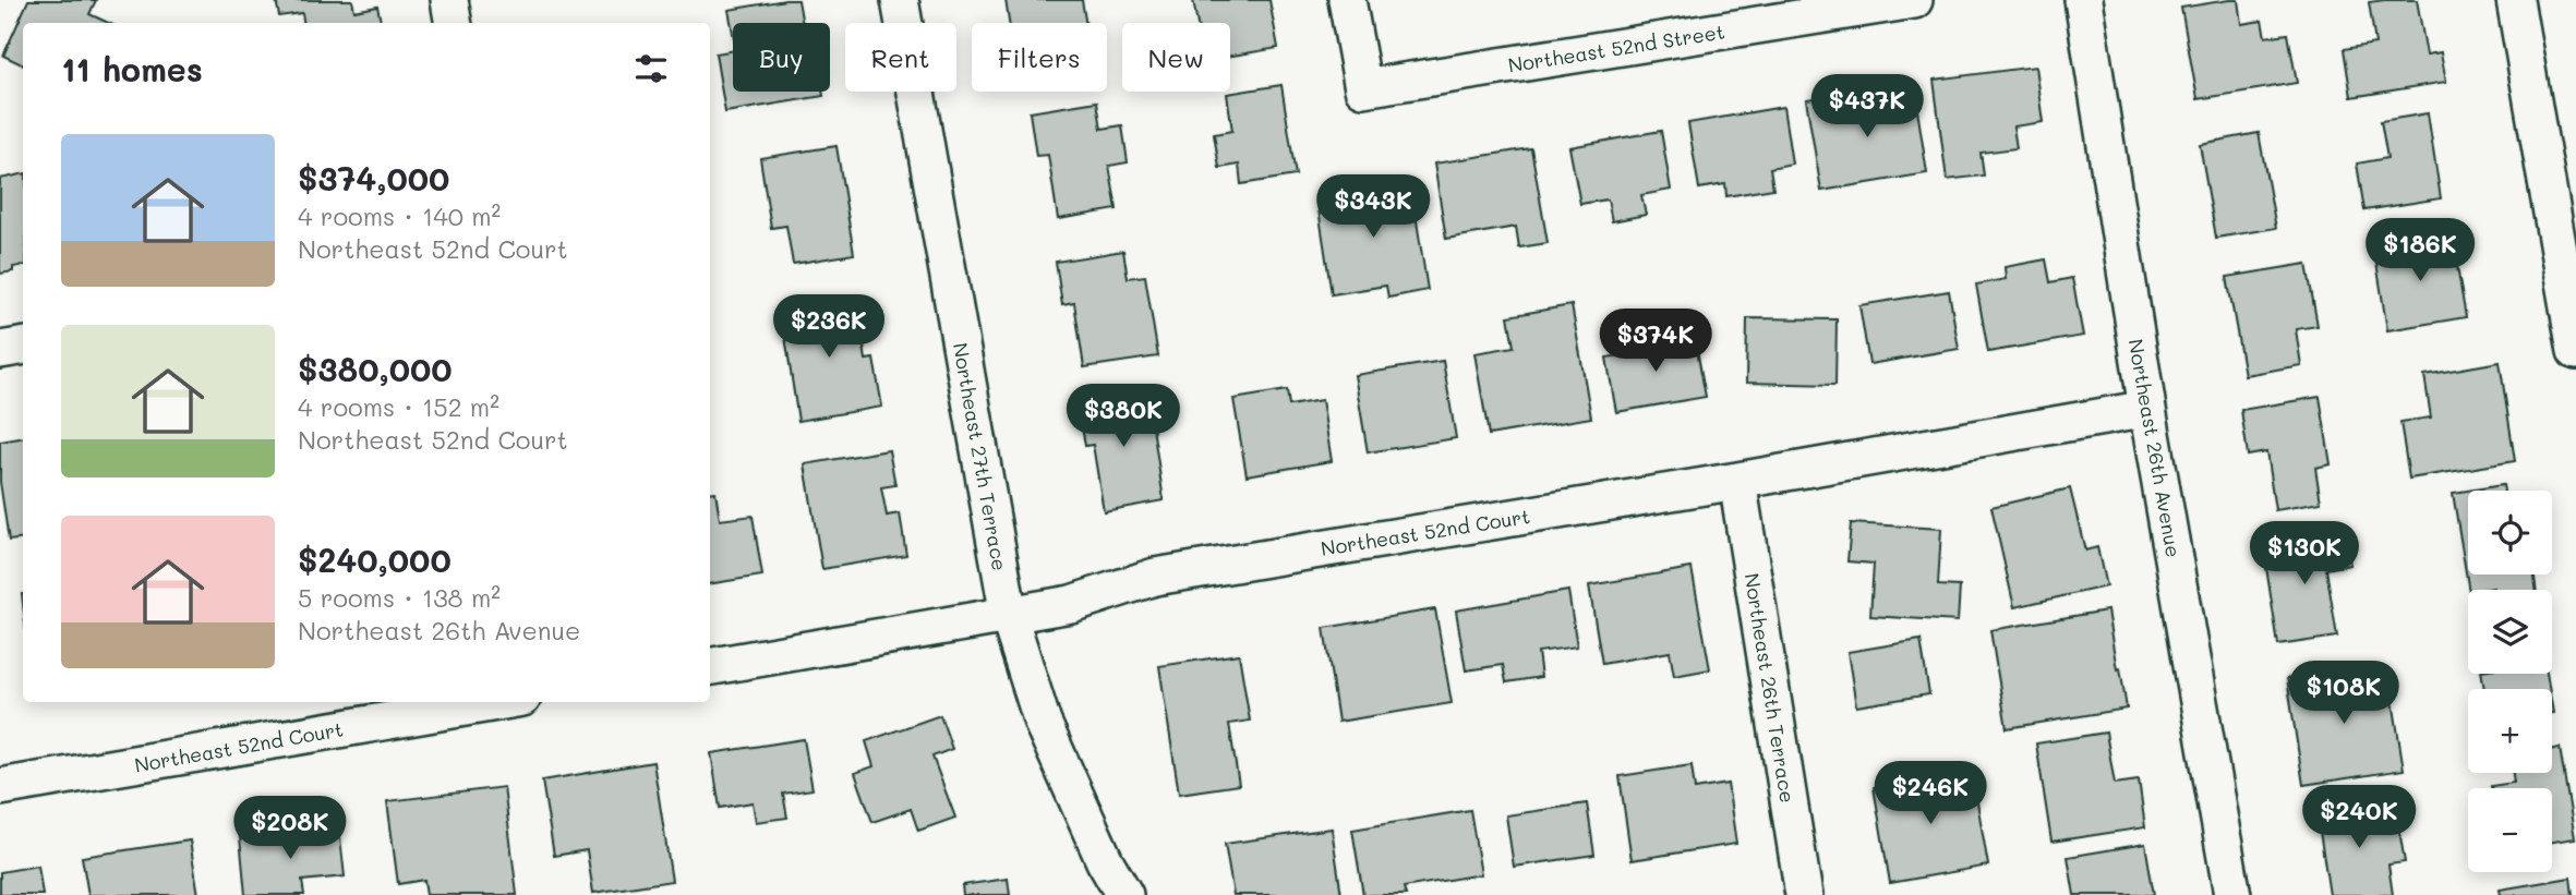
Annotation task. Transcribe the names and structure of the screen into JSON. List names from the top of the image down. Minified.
{"streets":{"street":["Northeast 52nd Street","Northeast 26th Avenue","Northeast 27th Terrace","Northeast 52nd Court","Northeast 26th Terrace"]},"crossings":[["Northeast 26th Avenue","Northeast 52nd Court"],["Northeast 27th Terrace","Northeast 52nd Court"],["Northeast 52nd Court","Northeast 26th Terrace"]],"page":{"chip":["Buy","Rent","Filters","New"],"heading":"11 homes","price":["$437K","$343K","$186K","$236K","$374K","$380K","$130K","$108K","$246K","$240K","$208K"],"list":[{"name":"$374,000","note":"4 rooms · 140 m² · Northeast 52nd Court"},{"name":"$380,000","note":"4 rooms · 152 m² · Northeast 52nd Court"},{"name":"$240,000","note":"5 rooms · 138 m² · Northeast 26th Avenue"}],"map_buttons":["+","−"]}}
